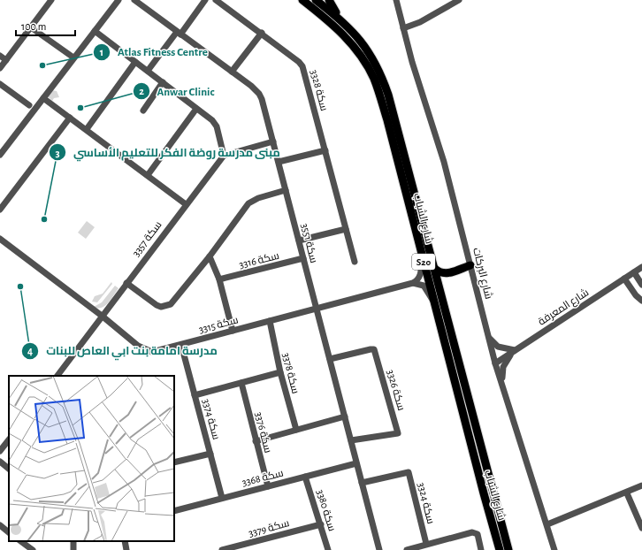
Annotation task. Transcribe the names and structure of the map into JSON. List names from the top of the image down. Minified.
{"streets":{"main road":["شارع الشباب","S20"],"street":["سكة 3328","سكة 3357","سكة 3551","سكة 3316","شارع البركات","شارع المعرفة","سكة 3315","سكة 3378","سكة 3326","سكة 3374","سكة 3376","سكة 3368","سكة 3324","سكة 3380","سكة 3379"]},"crossings":[["سكة 3357","سكة 3315"],["سكة 3551","سكة 3316"],["سكة 3551","سكة 3315"],["سكة 3551","سكة 3326"],["سكة 3551","سكة 3368"],["سكة 3551","سكة 3324"],["شارع البركات","شارع المعرفة"],["سكة 3315","سكة 3378"],["سكة 3315","سكة 3374"],["سكة 3374","سكة 3368"],["سكة 3376","سكة 3368"],["سكة 3368","سكة 3380"],["سكة 3380","سكة 3379"]],"places":["Atlas Fitness Centre","Anwar Clinic","مبنى مدرسة روضة الفكر للتعليم الأساسي","مدرسة امامة بنت ابي العاص للبنات"],"scale_bar":"100 m"}
